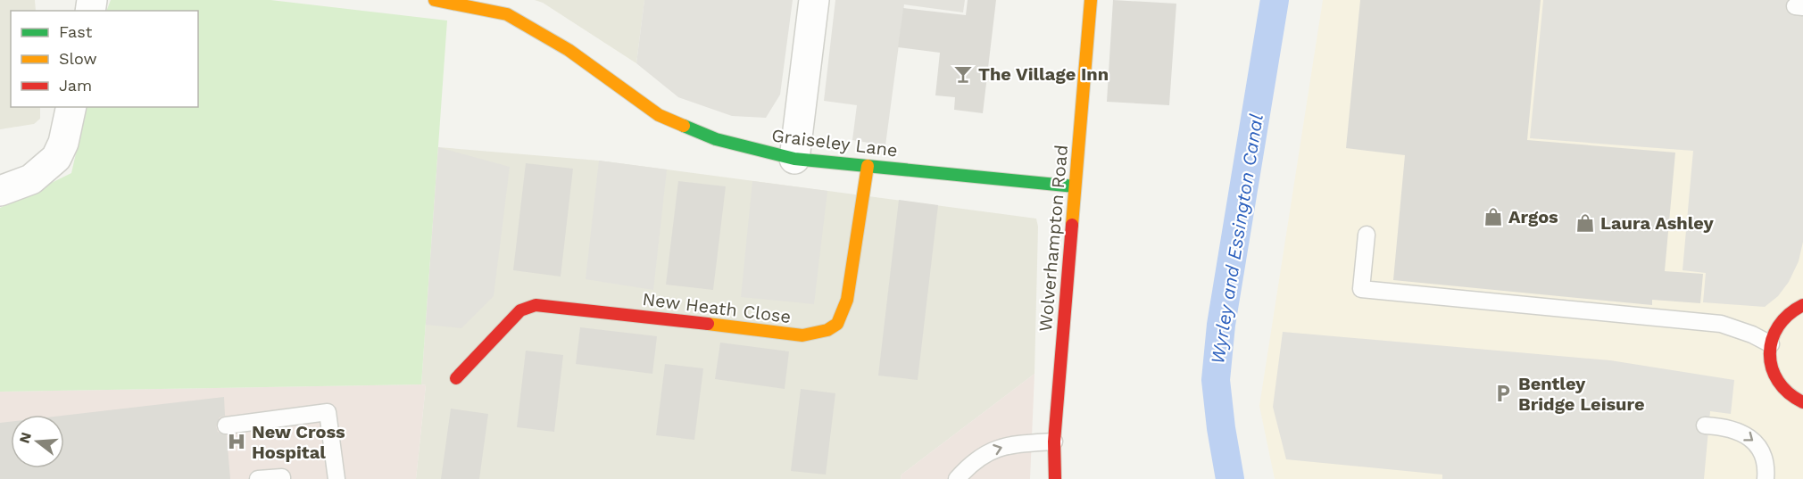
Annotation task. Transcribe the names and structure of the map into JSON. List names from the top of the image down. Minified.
{"streets":{"street":["Graiseley Lane","Wolverhampton Road","New Heath Close"]},"crossings":[["Graiseley Lane","Wolverhampton Road"],["Graiseley Lane","New Heath Close"]],"water":["Wyrley and Essington Canal"],"places":{"bar":["The Village Inn"],"shop":["Argos","Laura Ashley"],"parking":["Bentley Bridge Leisure"],"hospital":["New Cross Hospital"]},"legend":["Fast","Slow","Jam"],"north":"left"}
